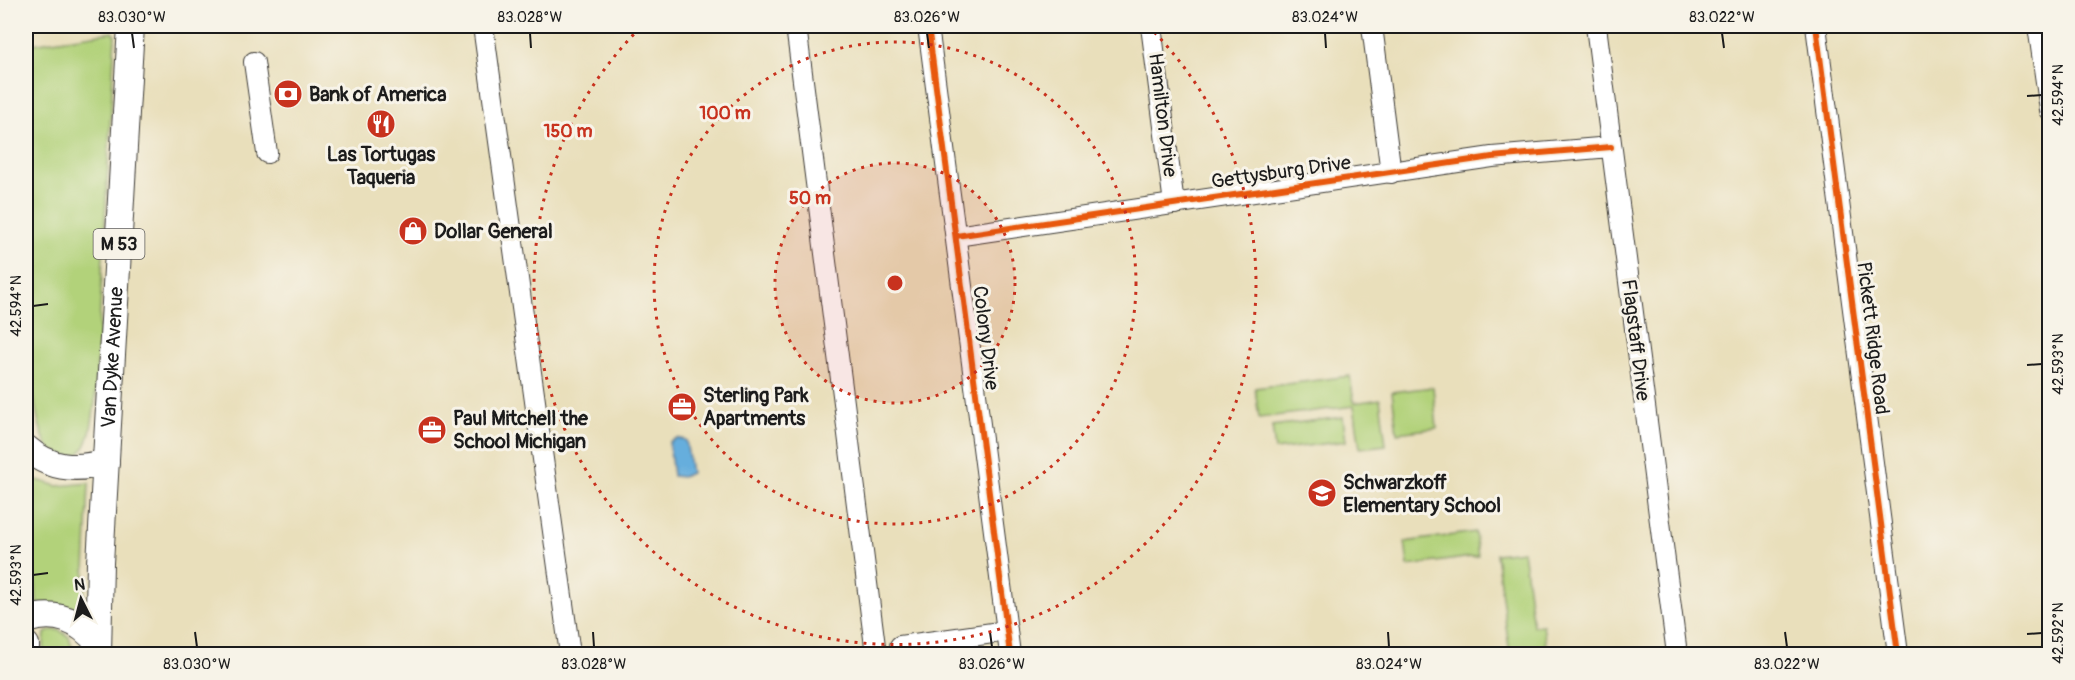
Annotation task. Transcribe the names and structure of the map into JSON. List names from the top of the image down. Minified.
{"streets":{"main road":["M 53","Van Dyke Avenue"],"street":["Hamilton Drive","Gettysburg Drive","Colony Drive","Pickett Ridge Road","Flagstaff Drive"]},"crossings":[["Hamilton Drive","Gettysburg Drive"],["Gettysburg Drive","Colony Drive"],["Gettysburg Drive","Flagstaff Drive"]],"places":{"bank":["Bank of America"],"restaurant":["Las Tortugas Taqueria"],"shop":["Dollar General"],"office":["Sterling Park Apartments","Paul Mitchell the School Michigan"],"school or university":["Schwarzkoff Elementary School"]},"north":"top","coordinates":["83.030°W","83.028°W","83.026°W","83.024°W","83.022°W","42.594°N","42.593°N","42.592°N"],"rings":["100 m","150 m","50 m"]}
